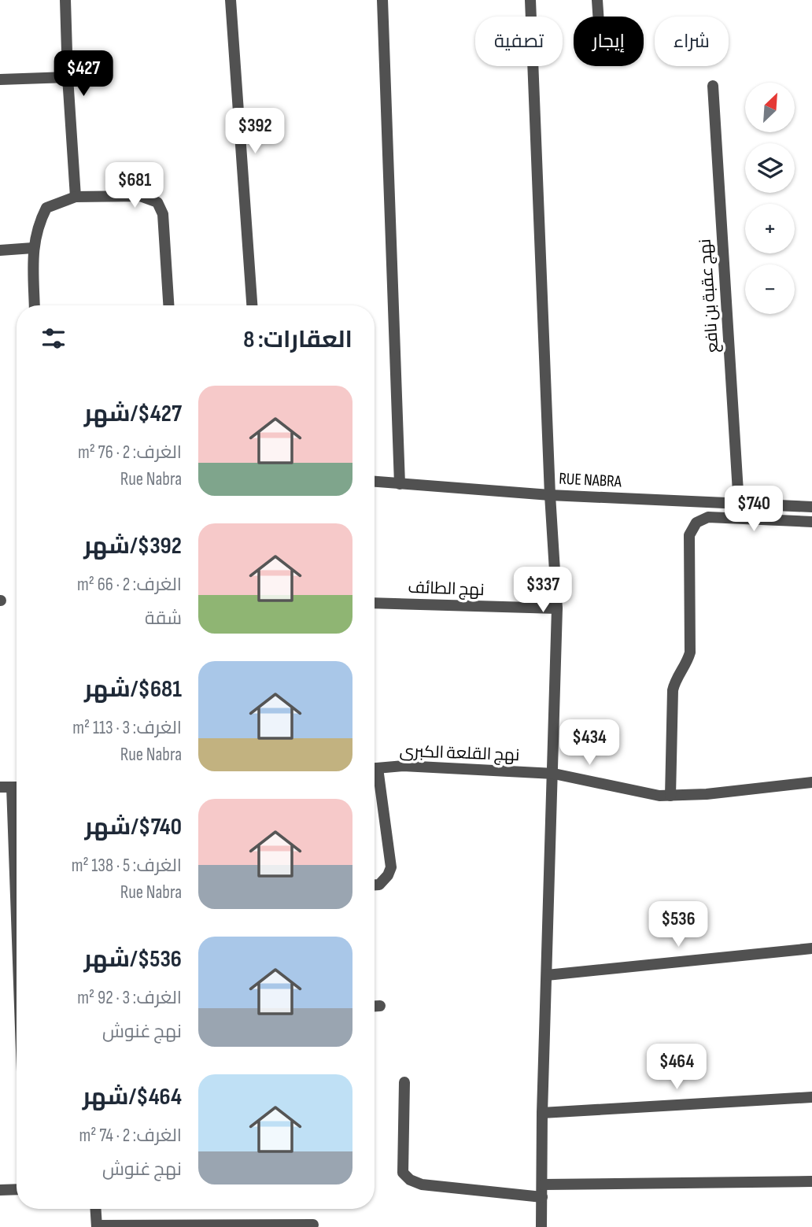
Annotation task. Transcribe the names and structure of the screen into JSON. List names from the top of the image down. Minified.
{"streets":{"street":["نهج عقبة بن نافع","RUE NABRA","نهج الطائف","نهج القلعة الكبرى"]},"crossings":[["نهج عقبة بن نافع","RUE NABRA"]],"north":"top right","page":{"chip":["شراء","إيجار","تصفية"],"price":["$427","$392","$681","$740","$337","$434","$536","$464"],"map_buttons":["+","−"],"heading":"العقارات: 8","list":[{"name":"$427/شهر","note":"الغرف: 2 · 76 m² · Rue Nabra"},{"name":"$392/شهر","note":"الغرف: 2 · 66 m² · شقة"},{"name":"$681/شهر","note":"الغرف: 3 · 113 m² · Rue Nabra"},{"name":"$740/شهر","note":"الغرف: 5 · 138 m² · Rue Nabra"},{"name":"$536/شهر","note":"الغرف: 3 · 92 m² · نهج غنوش"},{"name":"$464/شهر","note":"الغرف: 2 · 74 m² · نهج غنوش"}]}}
